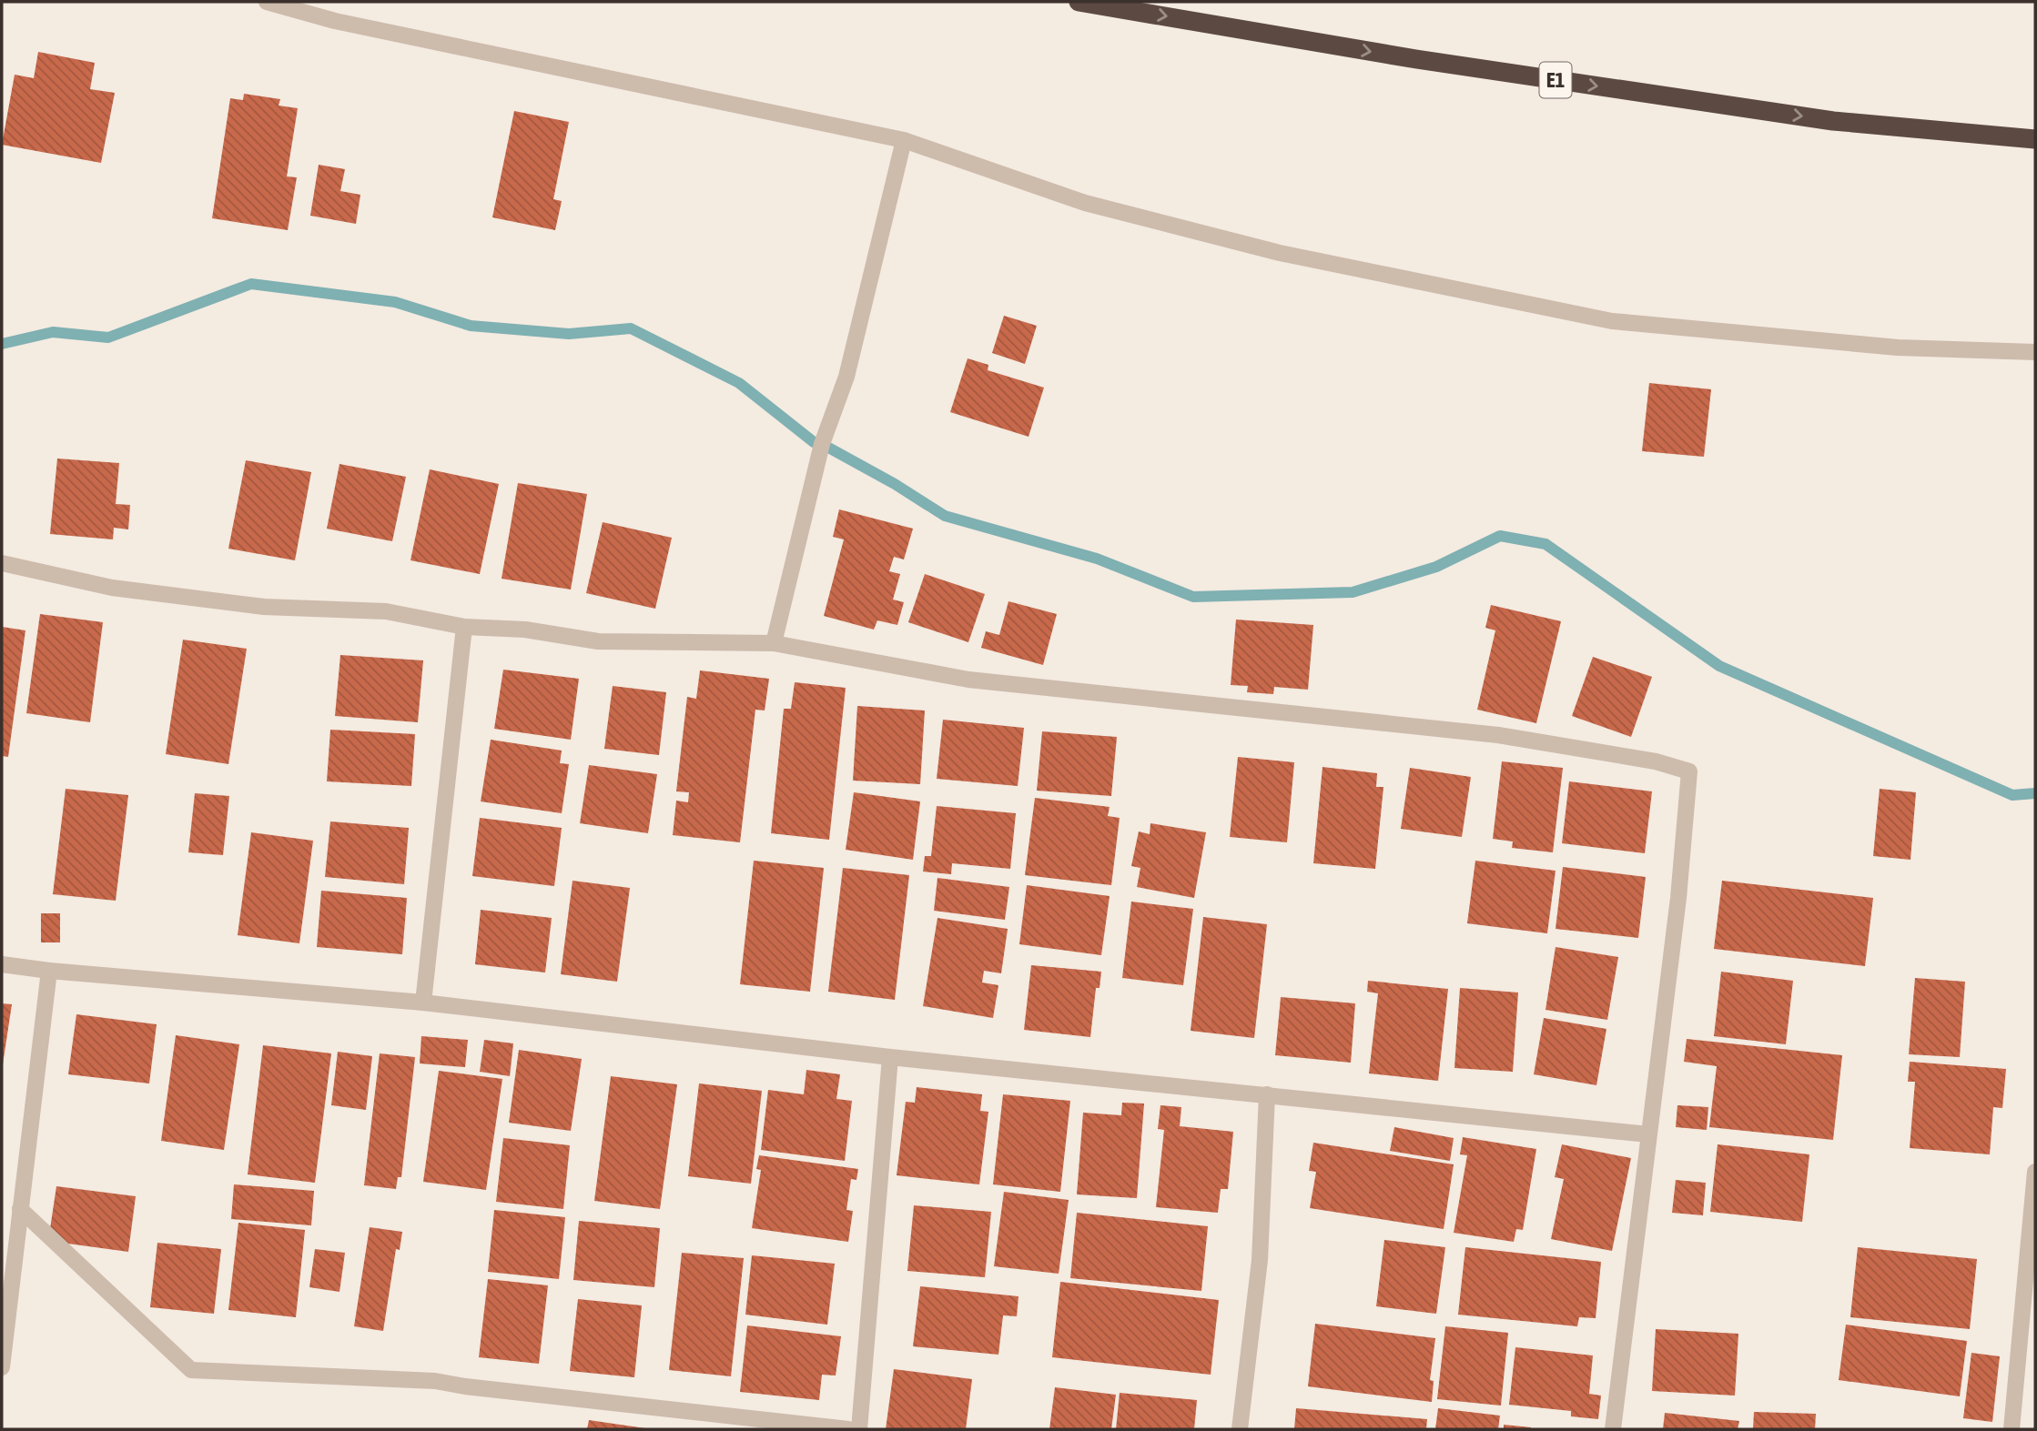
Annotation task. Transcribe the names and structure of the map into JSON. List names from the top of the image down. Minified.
{"streets":{"highway":["E1"]}}
